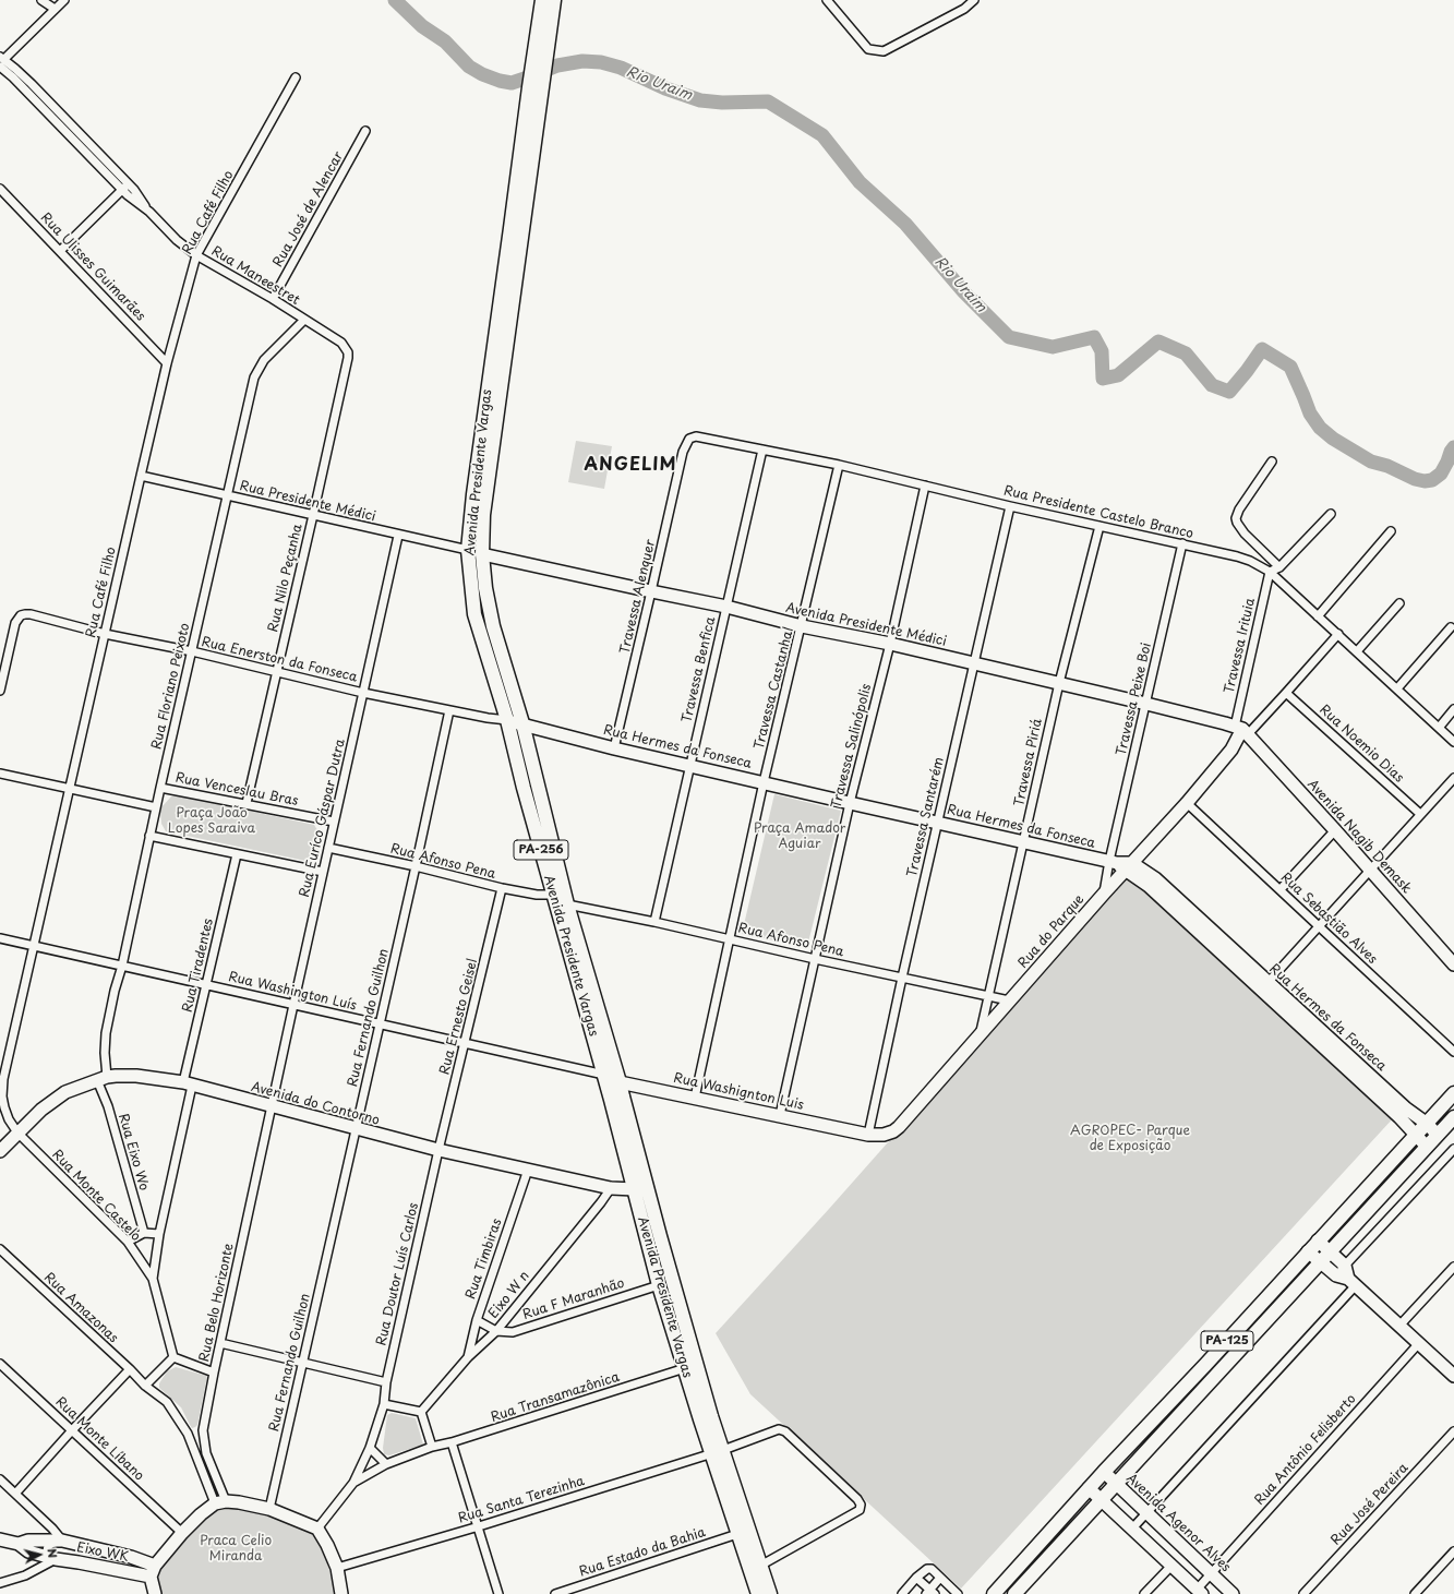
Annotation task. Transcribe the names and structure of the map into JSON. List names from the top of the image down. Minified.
{"streets":{"main road":["Avenida Presidente Vargas","PA-256","PA-125"],"street":["Rua José de Alencar","Rua Café Filho","Rua Ulisses Guimarães","Rua Maneestret","Rua Presidente Médici","Rua Presidente Castelo Branco","Rua Nilo Peçanha","Travessa Alenquer","Avenida Presidente Médici","Travessa Irituia","Rua Enerston da Fonseca","Travessa Benfica","Rua Floriano Peixoto","Travessa Castanhal","Travessa Peixe Boi","Rua Noemio Dias","Travessa Salinópolis","Rua Hermes da Fonseca","Travessa Piriá","Rua Venceslau Bras","Travessa Santarém","Rua Euríco Gáspar Dutra","Avenida Nagib Demask","Rua Afonso Pena","Rua Sebastião Alves","Rua do Parque","Rua Tiradentes","Rua Washington Luís","Rua Ernesto Geisel","Rua Fernando Guilhon","Rua Washignton Luis","Avenida do Contorno","Rua Eixo Wo","Rua Monte Castelo","Rua Timbiras","Rua Doutor Luís Carlos","Eixo W n","Rua F Maranhão","Rua Belo Horizonte","Rua Amazonas","Rua Transamazônica","Rua Monte Líbano","Rua Antônio Felisberto","Rua Santa Terezinha","Rua José Pereira","Avenida Agenor Alves","Eixo WK","Rua Estado da Bahia"]},"crossings":[["Rua José de Alencar","Rua Maneestret"],["Rua Café Filho","Rua Ulisses Guimarães"],["Rua Café Filho","Rua Maneestret"],["Rua Café Filho","Rua Presidente Médici"],["Rua Café Filho","Rua Enerston da Fonseca"],["Rua Café Filho","Rua Washington Luís"],["Rua Café Filho","Avenida do Contorno"],["Rua Café Filho","Rua Monte Castelo"],["Rua Maneestret","Rua Nilo Peçanha"],["Rua Maneestret","Rua Floriano Peixoto"],["Avenida Presidente Vargas","Rua Presidente Médici"],["Avenida Presidente Vargas","Avenida Presidente Médici"],["Avenida Presidente Vargas","Rua Enerston da Fonseca"],["Avenida Presidente Vargas","Rua Hermes da Fonseca"],["Avenida Presidente Vargas","Rua Afonso Pena"],["Avenida Presidente Vargas","Rua Washington Luís"],["Avenida Presidente Vargas","Rua Washignton Luis"],["Avenida Presidente Vargas","Avenida do Contorno"],["Avenida Presidente Vargas","Rua F Maranhão"],["Avenida Presidente Vargas","Rua Transamazônica"],["Avenida Presidente Vargas","Rua Santa Terezinha"],["Avenida Presidente Vargas","Rua Estado da Bahia"],["Rua Presidente Médici","Rua Nilo Peçanha"],["Rua Presidente Médici","Rua Floriano Peixoto"],["Rua Presidente Médici","Rua Euríco Gáspar Dutra"],["Rua Presidente Castelo Branco","Travessa Alenquer"],["Rua Presidente Castelo Branco","Travessa Irituia"],["Rua Presidente Castelo Branco","Travessa Benfica"],["Rua Presidente Castelo Branco","Travessa Castanhal"],["Rua Presidente Castelo Branco","Travessa Peixe Boi"],["Rua Presidente Castelo Branco","Travessa Salinópolis"],["Rua Presidente Castelo Branco","Travessa Piriá"],["Rua Presidente Castelo Branco","Travessa Santarém"],["Rua Nilo Peçanha","Rua Enerston da Fonseca"],["Rua Nilo Peçanha","Rua Venceslau Bras"],["Travessa Alenquer","Avenida Presidente Médici"],["Travessa Alenquer","Rua Hermes da Fonseca"],["Avenida Presidente Médici","Travessa Irituia"],["Avenida Presidente Médici","Travessa Benfica"],["Avenida Presidente Médici","Travessa Castanhal"],["Avenida Presidente Médici","Travessa Peixe Boi"],["Avenida Presidente Médici","Travessa Salinópolis"],["Avenida Presidente Médici","Travessa Piriá"],["Avenida Presidente Médici","Travessa Santarém"],["Avenida Presidente Médici","Avenida Nagib Demask"],["Avenida Presidente Médici","Rua do Parque"],["Travessa Irituia","Avenida Nagib Demask"],["Travessa Irituia","Rua do Parque"],["Rua Enerston da Fonseca","Rua Floriano Peixoto"],["Rua Enerston da Fonseca","Rua Hermes da Fonseca"],["Rua Enerston da Fonseca","Rua Euríco Gáspar Dutra"],["Rua Enerston da Fonseca","Rua Fernando Guilhon"],["Travessa Benfica","Rua Hermes da Fonseca"],["Travessa Benfica","Rua Afonso Pena"],["Rua Floriano Peixoto","Rua Venceslau Bras"],["Rua Floriano Peixoto","Rua Washington Luís"],["Rua Floriano Peixoto","Avenida do Contorno"],["Rua Floriano Peixoto","Rua Eixo Wo"],["Travessa Castanhal","Rua Hermes da Fonseca"],["Travessa Castanhal","Rua Afonso Pena"],["Travessa Castanhal","Rua Washignton Luis"],["Travessa Peixe Boi","Rua Hermes da Fonseca"],["Travessa Peixe Boi","Rua do Parque"],["Travessa Salinópolis","Rua Hermes da Fonseca"],["Travessa Salinópolis","Rua Afonso Pena"],["Travessa Salinópolis","Rua Washignton Luis"],["Rua Hermes da Fonseca","Travessa Piriá"],["Rua Hermes da Fonseca","Travessa Santarém"],["Rua Hermes da Fonseca","Rua do Parque"],["Rua Hermes da Fonseca","PA-125"],["Travessa Piriá","Rua Afonso Pena"],["Travessa Piriá","Rua do Parque"],["Rua Venceslau Bras","Rua Euríco Gáspar Dutra"],["Travessa Santarém","Rua Afonso Pena"],["Travessa Santarém","Rua do Parque"],["Travessa Santarém","Rua Washignton Luis"],["Rua Euríco Gáspar Dutra","Rua Afonso Pena"],["Rua Euríco Gáspar Dutra","Rua Washington Luís"],["Rua Euríco Gáspar Dutra","Avenida do Contorno"],["Rua Euríco Gáspar Dutra","Rua Belo Horizonte"],["Avenida Nagib Demask","Rua do Parque"],["Rua Afonso Pena","Rua do Parque"],["Rua Afonso Pena","Rua Ernesto Geisel"],["Rua Afonso Pena","Rua Fernando Guilhon"],["Rua Sebastião Alves","Rua do Parque"],["Rua do Parque","Rua Washignton Luis"],["Rua Tiradentes","Rua Washington Luís"],["Rua Tiradentes","Avenida do Contorno"],["Rua Tiradentes","Rua Monte Castelo"],["Rua Washington Luís","Rua Ernesto Geisel"],["Rua Washington Luís","Rua Fernando Guilhon"],["Rua Washington Luís","Rua Washignton Luis"],["Rua Ernesto Geisel","Avenida do Contorno"],["Rua Ernesto Geisel","Rua Doutor Luís Carlos"],["Rua Fernando Guilhon","Avenida do Contorno"],["Avenida do Contorno","Rua Eixo Wo"],["Avenida do Contorno","Rua Monte Castelo"],["Avenida do Contorno","Rua Timbiras"],["Avenida do Contorno","Rua Doutor Luís Carlos"],["Avenida do Contorno","Eixo W n"],["Avenida do Contorno","Rua Belo Horizonte"],["Rua Timbiras","Eixo W n"],["Rua Doutor Luís Carlos","Rua Transamazônica"],["Eixo W n","Rua F Maranhão"],["Rua Belo Horizonte","Rua Amazonas"],["PA-125","Avenida Agenor Alves"],["Rua Antônio Felisberto","Avenida Agenor Alves"]],"districts":["ANGELIM"],"water":["Rio Uraim"],"parks":["Praça João Lopes Saraiva","Praça Amador Aguiar","AGROPEC- Parque de Exposição","Praca Celio Miranda"],"north":"right"}
